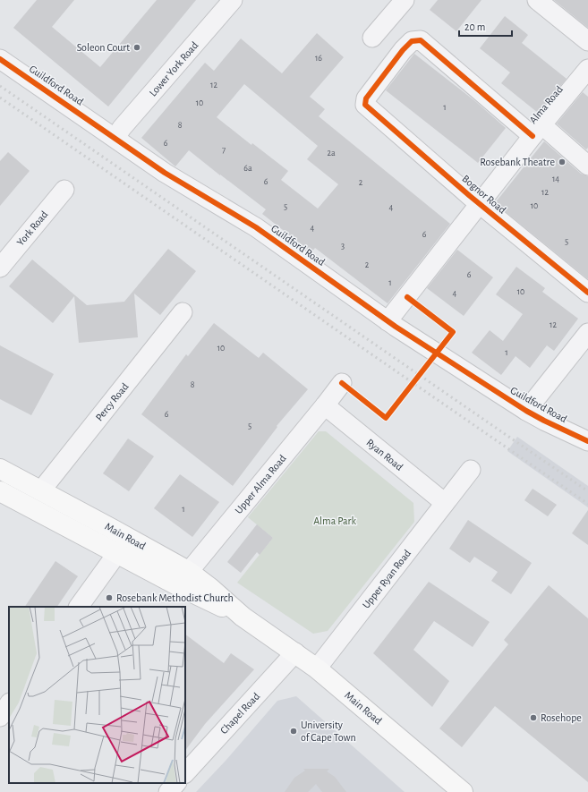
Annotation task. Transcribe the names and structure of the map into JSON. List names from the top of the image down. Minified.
{"streets":{"main road":["Main Road"],"street":["Lower York Road","Guildford Road","Alma Road","Bognor Road","York Road","Percy Road","Ryan Road","Upper Alma Road","Upper Ryan Road","Chapel Road"]},"crossings":[["Lower York Road","Guildford Road"],["Guildford Road","Alma Road"],["Alma Road","Bognor Road"],["Percy Road","Main Road"],["Ryan Road","Upper Alma Road"],["Ryan Road","Upper Ryan Road"],["Upper Alma Road","Main Road"],["Main Road","Upper Ryan Road"],["Main Road","Chapel Road"]],"parks":["Alma Park"],"places":["Soleon Court","Rosebank Theatre","Rosebank Methodist Church","Rosehope","University of Cape Town"],"house_numbers":["16","12","10","1","8","6","7","2a","6a","14","6","2","12","10","5","4","4","6","5","3","2","6","1","10","4","12","10","1","8","6","5","1"],"scale_bar":"20 m"}
